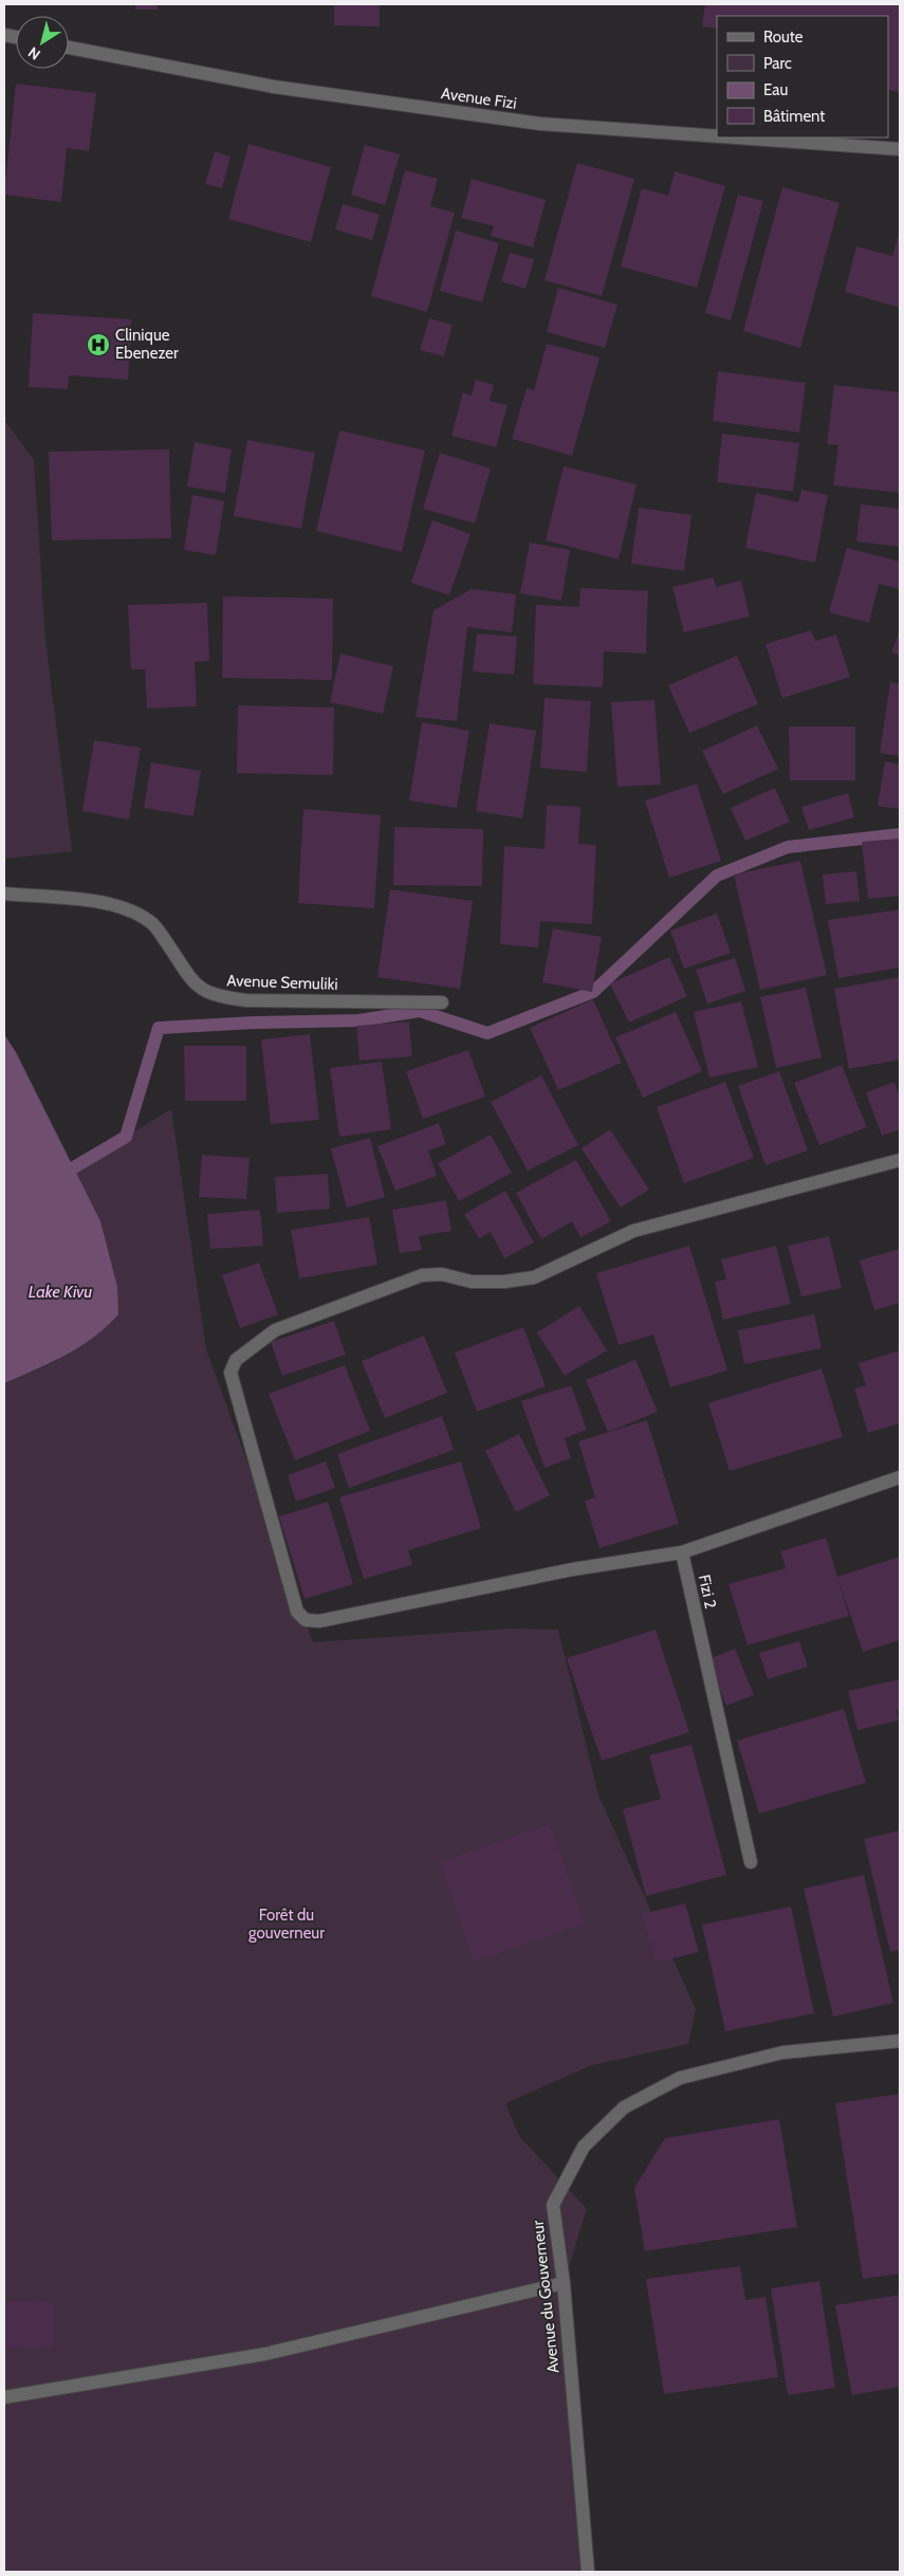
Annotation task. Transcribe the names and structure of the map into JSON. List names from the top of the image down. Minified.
{"streets":{"street":["Avenue Fizi","Avenue Semuliki","Fizi 2","Avenue du Gouverneur"]},"water":["Lake Kivu"],"parks":["Forêt du gouverneur"],"places":{"hospital":["Clinique Ebenezer"]},"legend":["Route","Parc","Eau","Bâtiment"],"north":"bottom left"}
